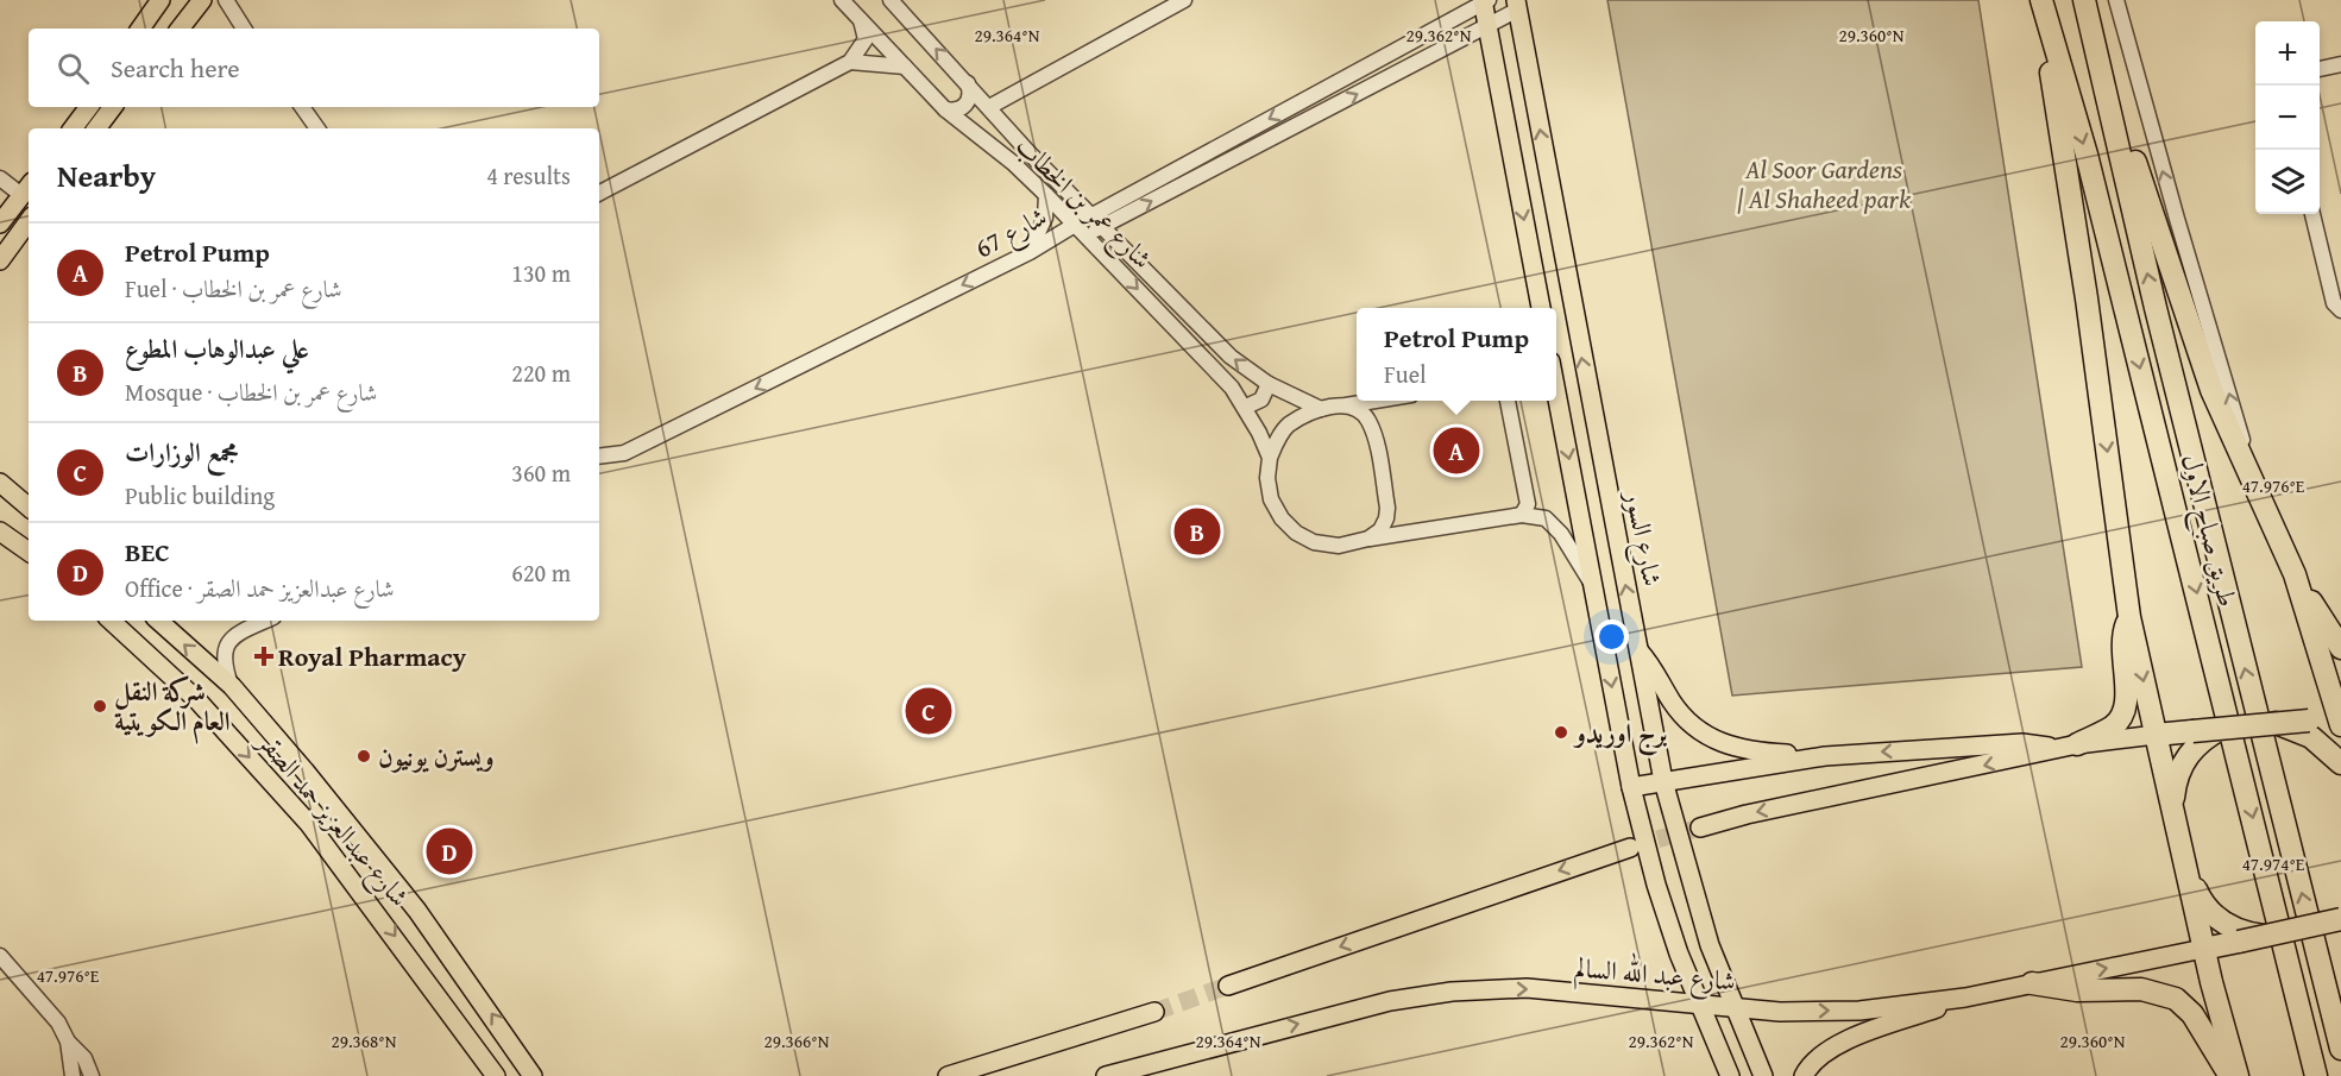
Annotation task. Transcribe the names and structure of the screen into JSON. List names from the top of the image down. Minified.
{"streets":{"highway":["طريق صباح الاول"],"main road":["شارع السور","شارع عبدالعزيز حمد الصقر","شارع عبد الله السالم"],"street":["شارع عمر بن الخطاب","شارع 67"]},"crossings":[["شارع عمر بن الخطاب","شارع 67"],["شارع 67","شارع السور"],["شارع السور","شارع عبد الله السالم"]],"parks":["Al Soor Gardens | Al Shaheed park"],"places":{"health":["Royal Pharmacy"],"other":["شركة النقل العام الكويتية","برج اوريدو","ويسترن يونيون"]},"page":{"map_buttons":["+","−"],"search":"Search here","heading":["Nearby","4 results"],"list":[{"mark":"A","name":"Petrol Pump","note":"Fuel · شارع عمر بن الخطاب","value":"130 m"},{"mark":"B","name":"علي عبدالوهاب المطوع","note":"Mosque · شارع عمر بن الخطاب","value":"220 m"},{"mark":"C","name":"مجمع الوزارات","note":"Public building","value":"360 m"},{"mark":"D","name":"BEC","note":"Office · شارع عبدالعزيز حمد الصقر","value":"620 m"}],"popup":["Petrol Pump","Fuel"],"pins":["A","B","C","D"]},"coordinates":["29.364°N","29.362°N","29.360°N","47.976°E","47.974°E","29.368°N","29.366°N"]}
